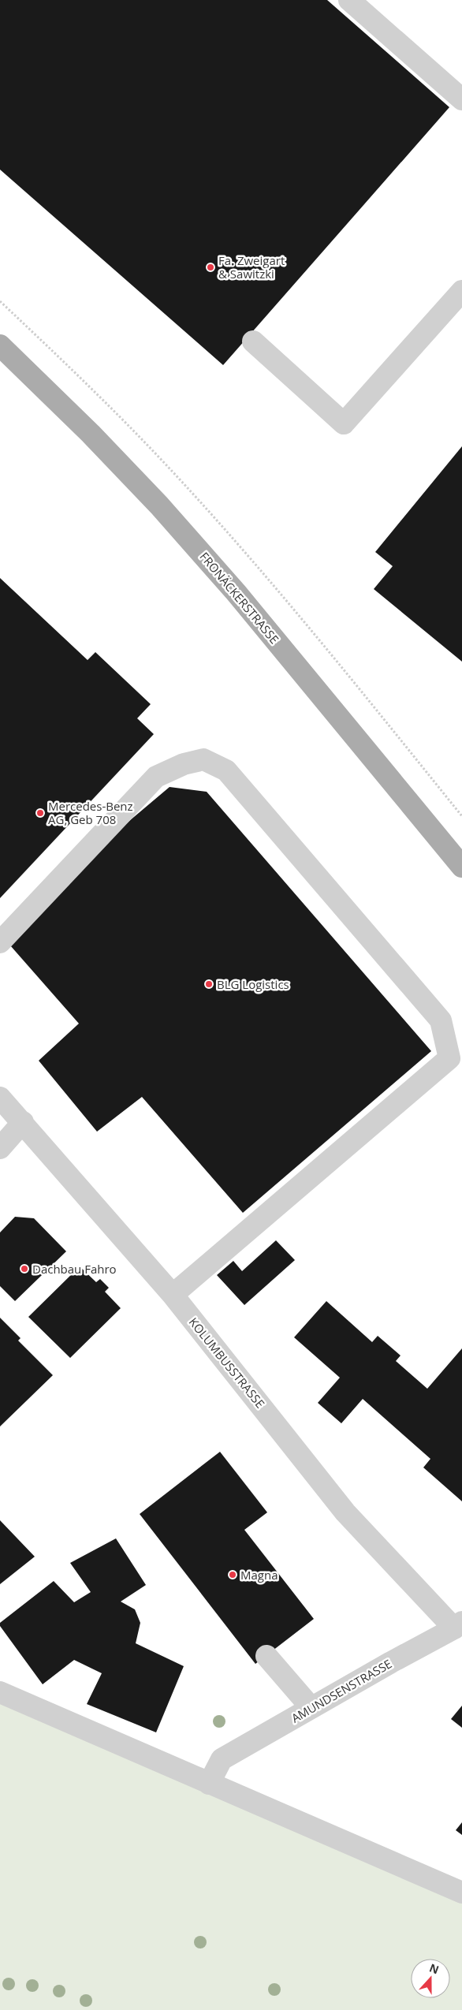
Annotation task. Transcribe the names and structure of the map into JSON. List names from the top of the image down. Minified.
{"streets":{"main road":["FRONÄCKERSTRASSE"],"street":["KOLUMBUSSTRASSE","AMUNDSENSTRASSE"]},"crossings":[["KOLUMBUSSTRASSE","AMUNDSENSTRASSE"]],"places":["Fa. Zweigart & Sawitzki","Mercedes-Benz AG, Geb 708","BLG Logistics","Dachbau Fahro","Magna"],"north":"top"}
